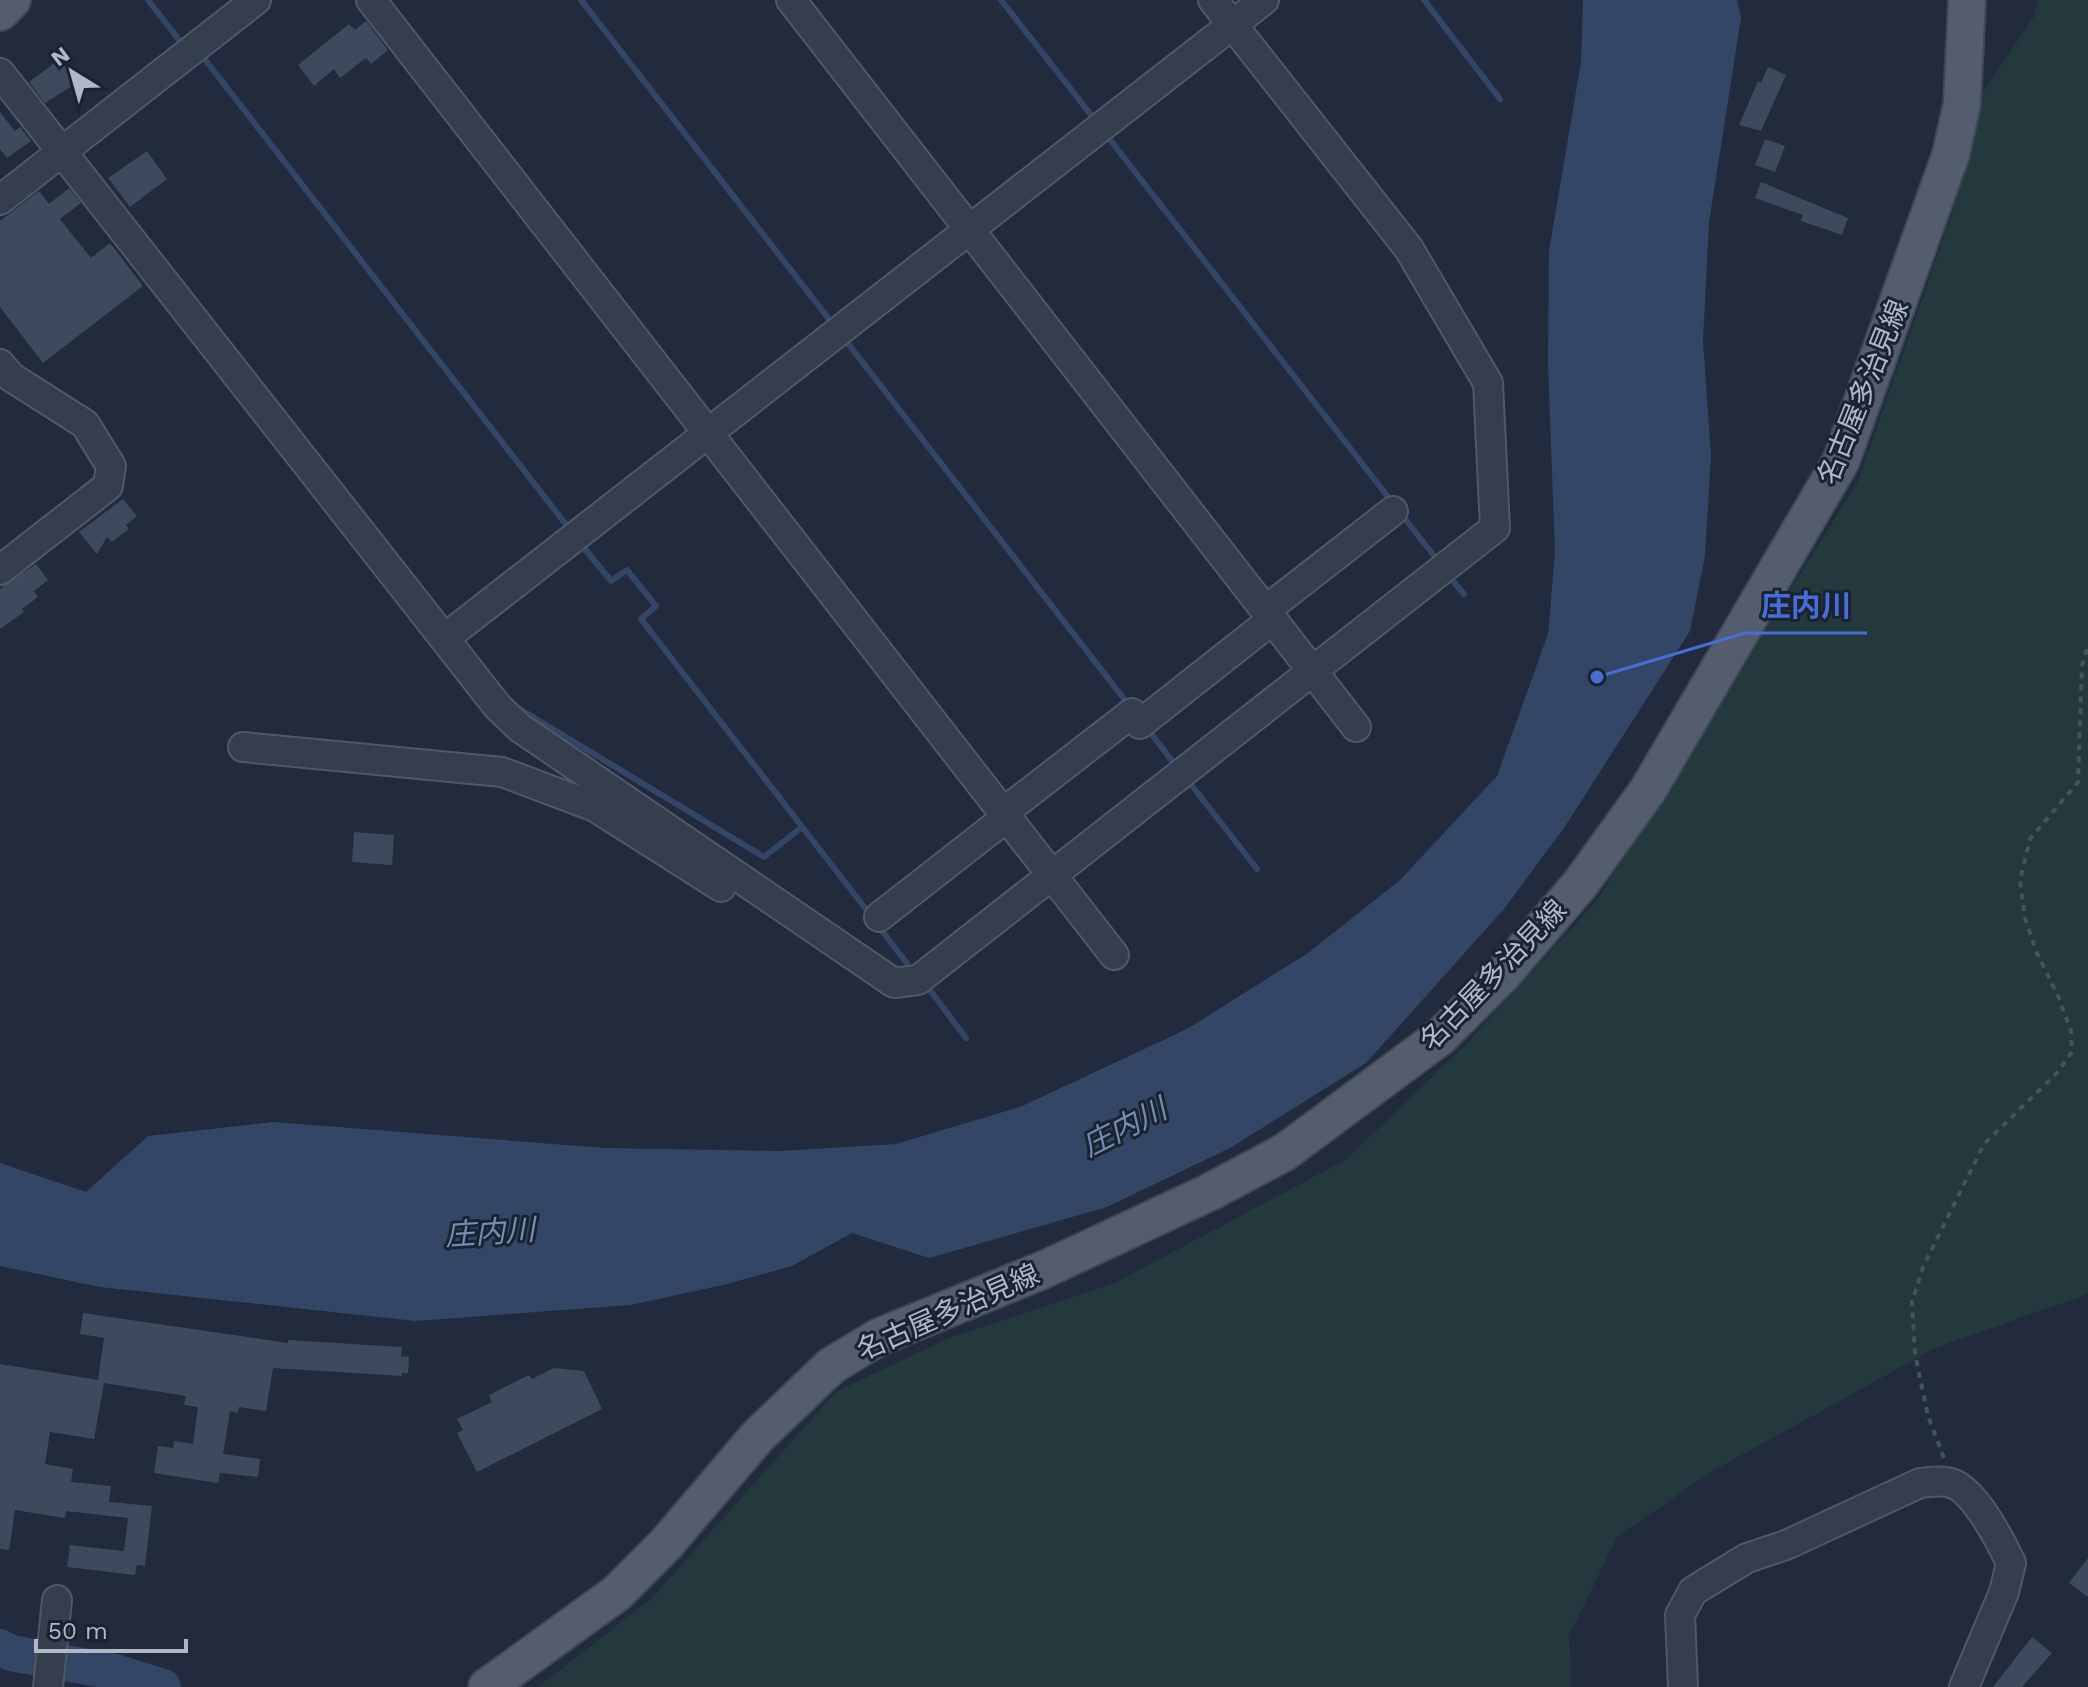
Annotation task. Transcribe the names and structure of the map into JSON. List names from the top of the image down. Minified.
{"streets":{"main road":["名古屋多治見線"]},"water":["庄内川"],"places":["庄内川"],"scale_bar":"50 m","north":"top left"}
